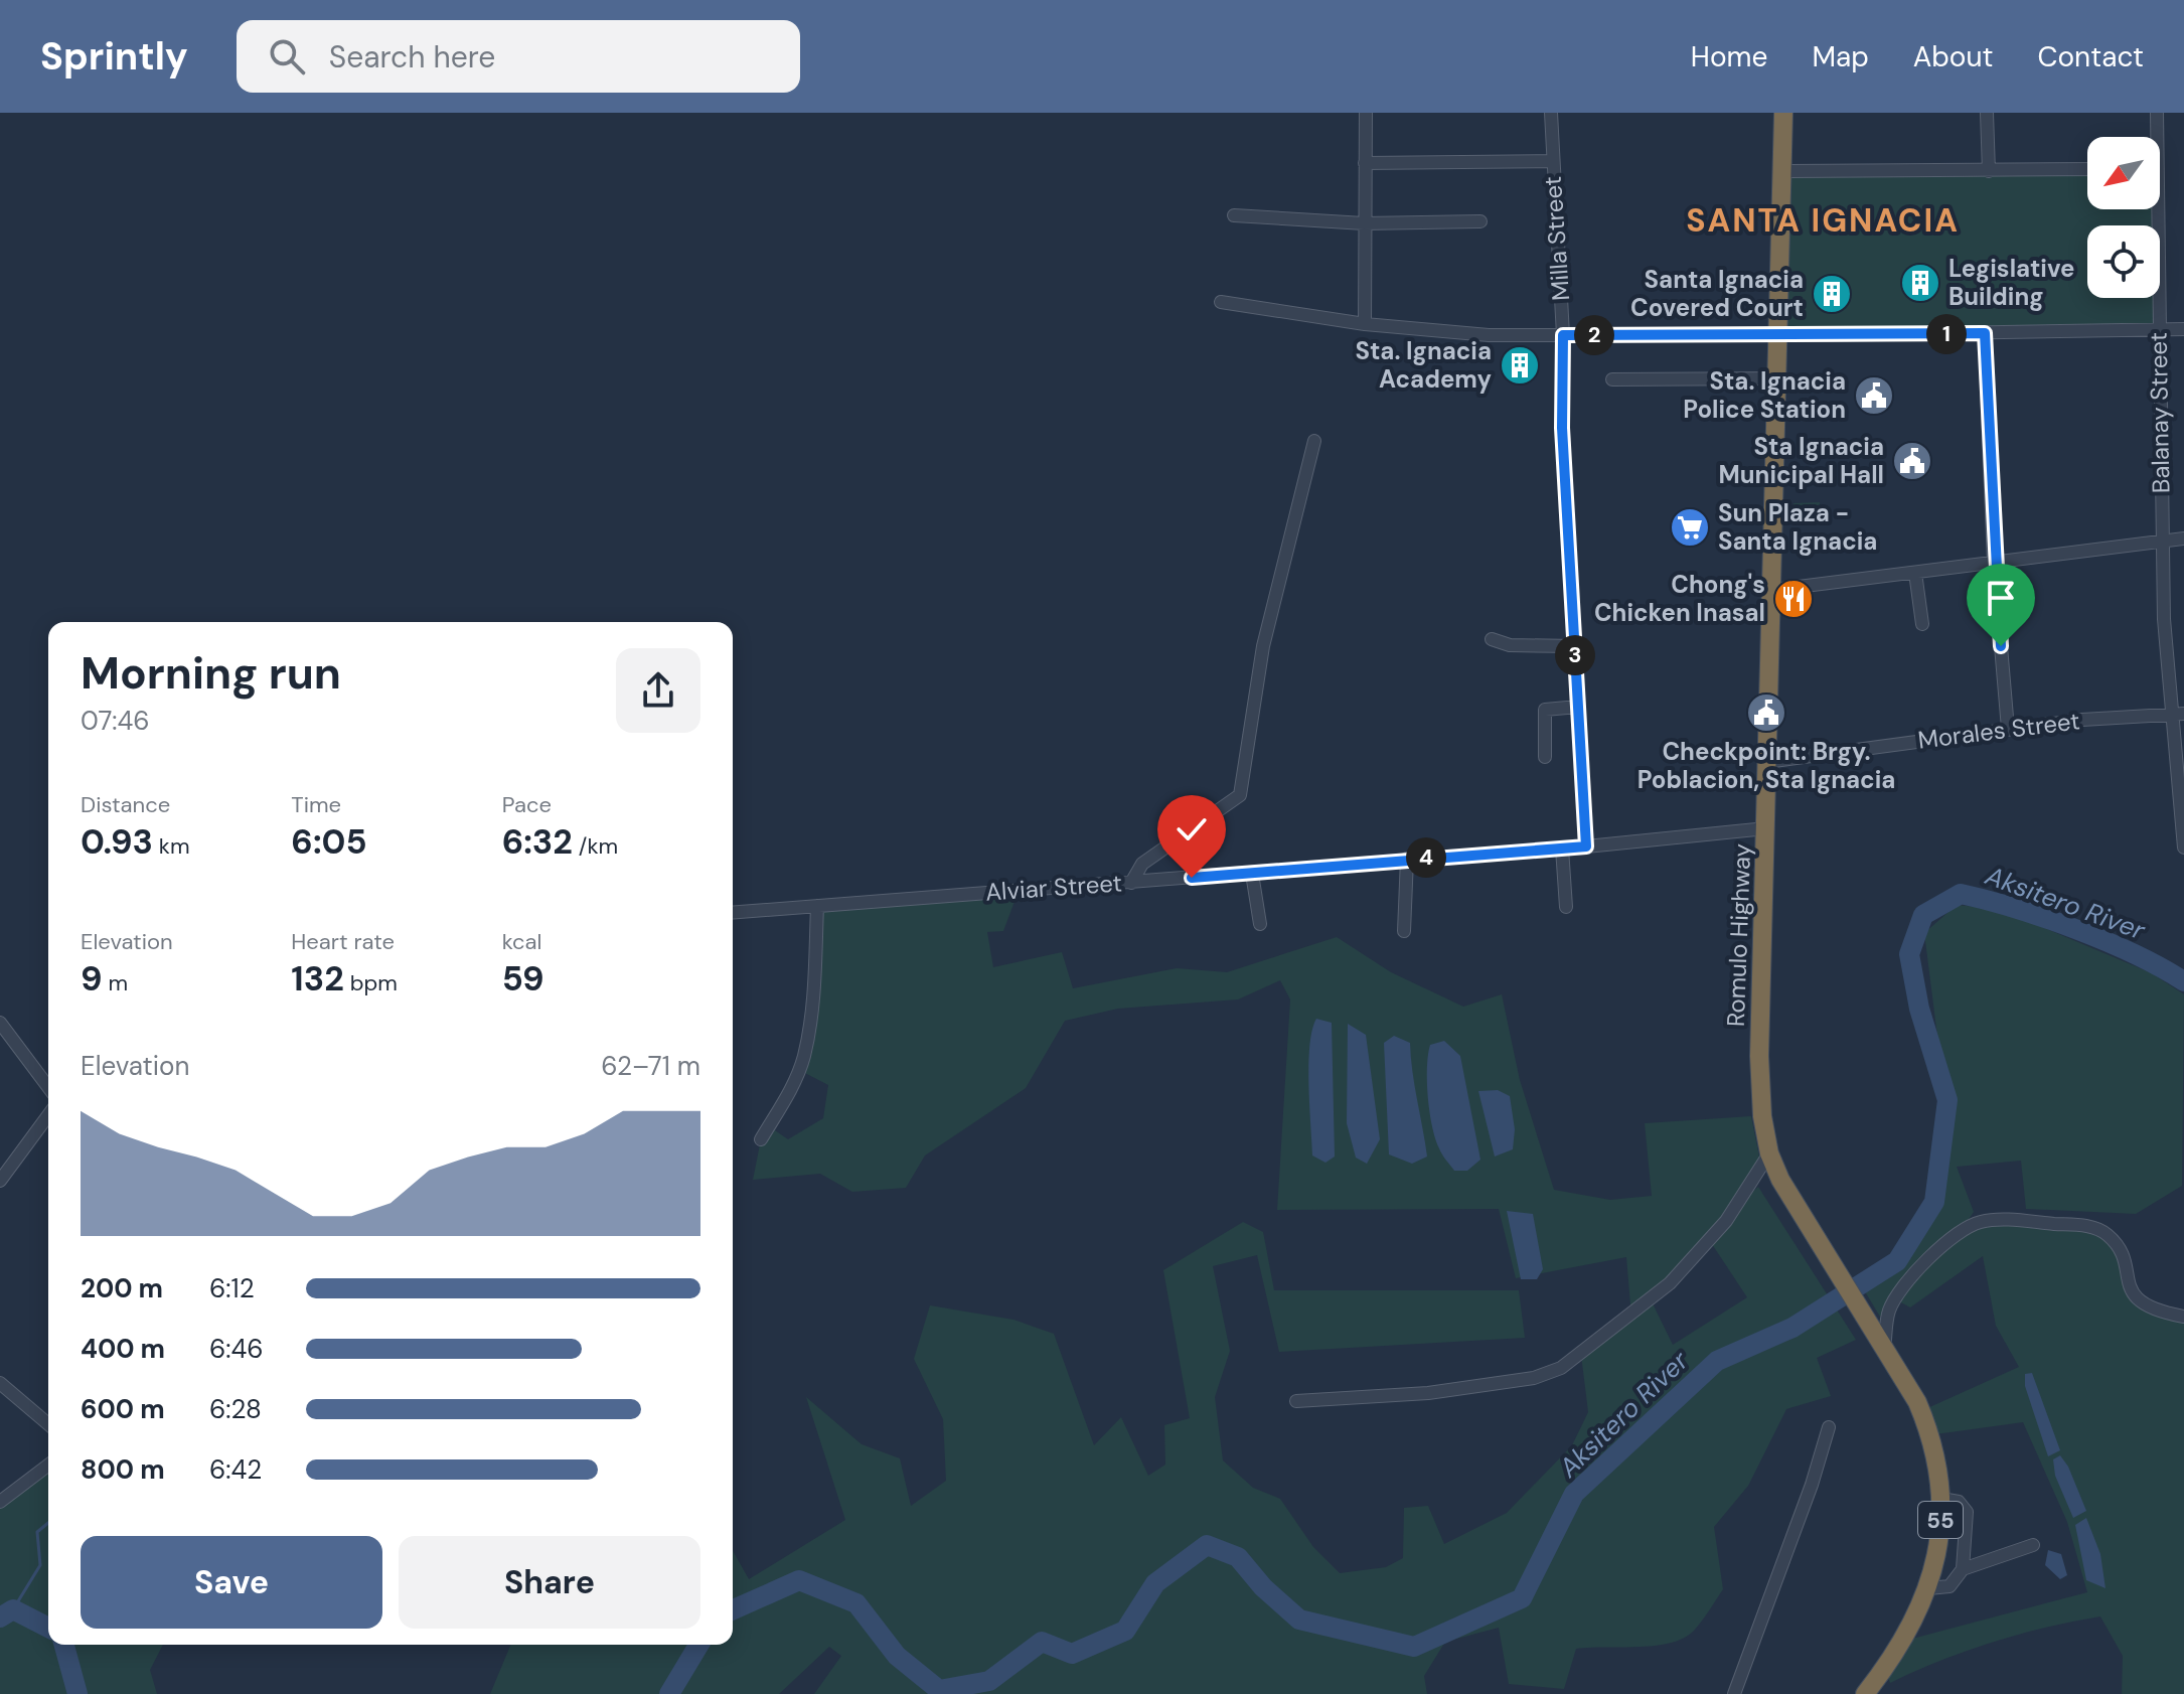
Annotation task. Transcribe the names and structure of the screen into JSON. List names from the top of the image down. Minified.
{"streets":{"highway":["Romulo Highway","55"],"street":["Milla Street","Balanay Street","Morales Street","Alviar Street"]},"crossings":[["Milla Street","Alviar Street"],["Balanay Street","Morales Street"],["Morales Street","Romulo Highway"],["Alviar Street","Romulo Highway"]],"districts":["SANTA IGNACIA"],"water":["Aksitero River"],"places":{"building":["Legislative Building","Santa Ignacia Covered Court","Sta. Ignacia Academy"],"public building":["Sta. Ignacia Police Station","Sta Ignacia Municipal Hall","Checkpoint: Brgy. Poblacion, Sta Ignacia"],"supermarket":["Sun Plaza - Santa Ignacia"],"restaurant":["Chong's Chicken Inasal"]},"north":"bottom left","page":{"header":"Sprintly","search":"Search here","nav":["Home","Map","About","Contact"],"pins":["1","2","3","4"],"heading":["Morning run","07:46"],"stats":[["Distance","0.93 km"],["Time","6:05"],["Pace","6:32 /km"],["Elevation","9 m"],["Heart rate","132 bpm"],["kcal","59"]],"chart":["Elevation","62–71 m"],"list":[{"name":"200 m","note":"6:12"},{"name":"400 m","note":"6:46"},{"name":"600 m","note":"6:28"},{"name":"800 m","note":"6:42"}],"buttons":["Save","Share"]}}
